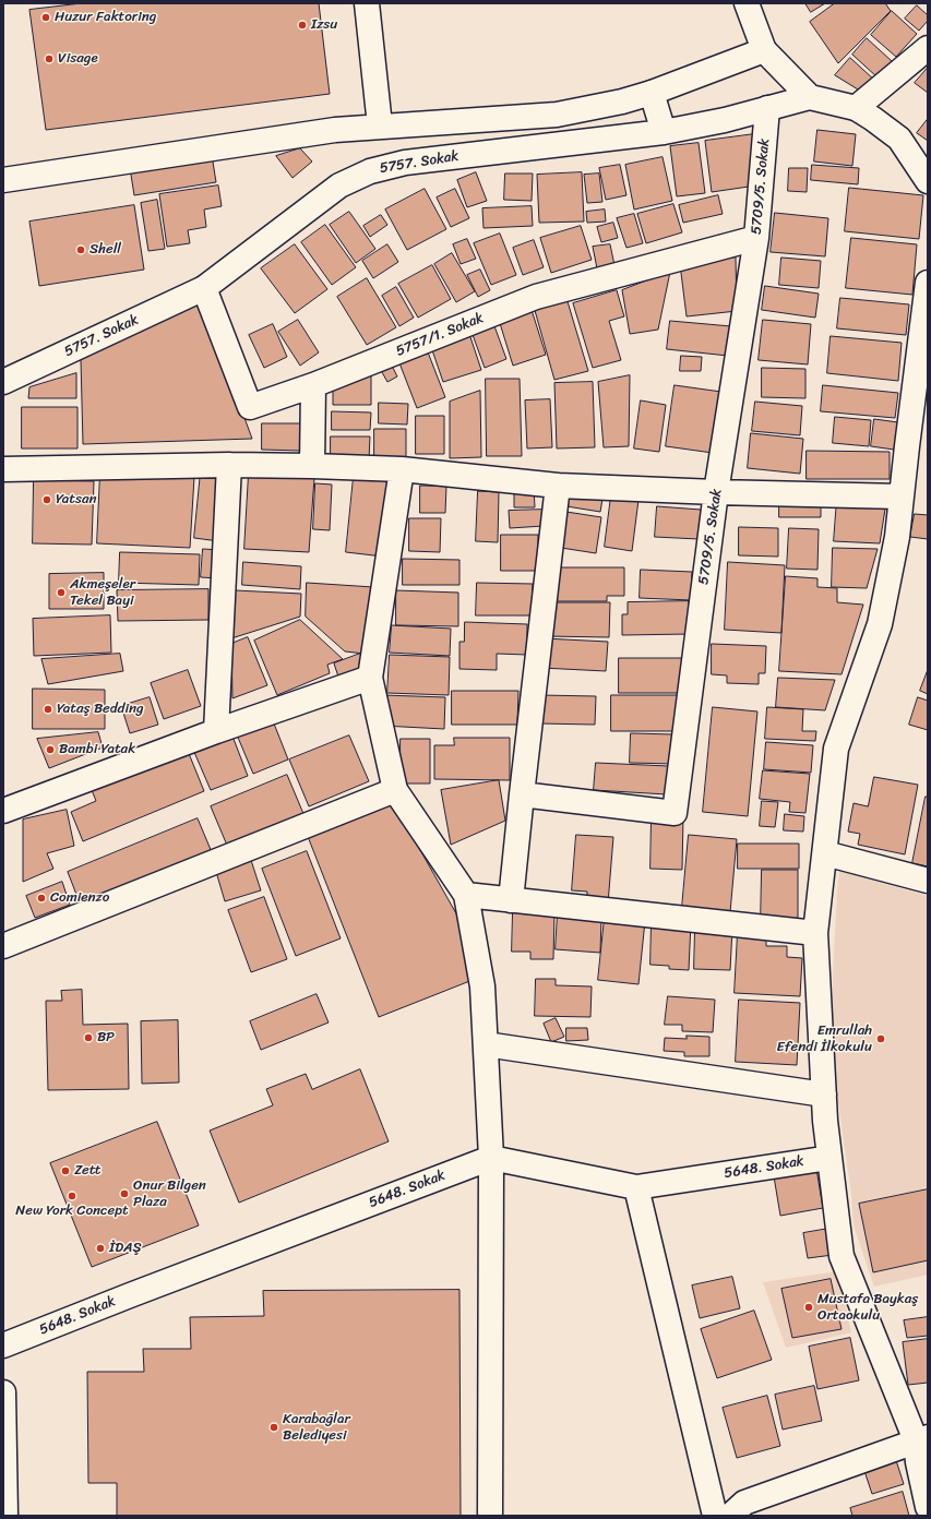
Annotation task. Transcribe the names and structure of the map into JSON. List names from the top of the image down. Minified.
{"streets":{"street":["5757. Sokak","5709/5. Sokak","5757/1. Sokak","5648. Sokak"]},"crossings":[["5757. Sokak","5709/5. Sokak"],["5757. Sokak","5757/1. Sokak"],["5709/5. Sokak","5757/1. Sokak"]],"places":["Huzur Faktoring","Izsu","Visage","Shell","Yatsan","Akmeşeler Tekel Bayi","Yataş Bedding","Bambi Yatak","Comienzo","BP","Emrullah Efendi İlkokulu","Zett","Onur Bilgen Plaza","New York Concept","İDAŞ","Mustafa Baykaş Ortaokulu","Karabağlar Belediyesi"]}
